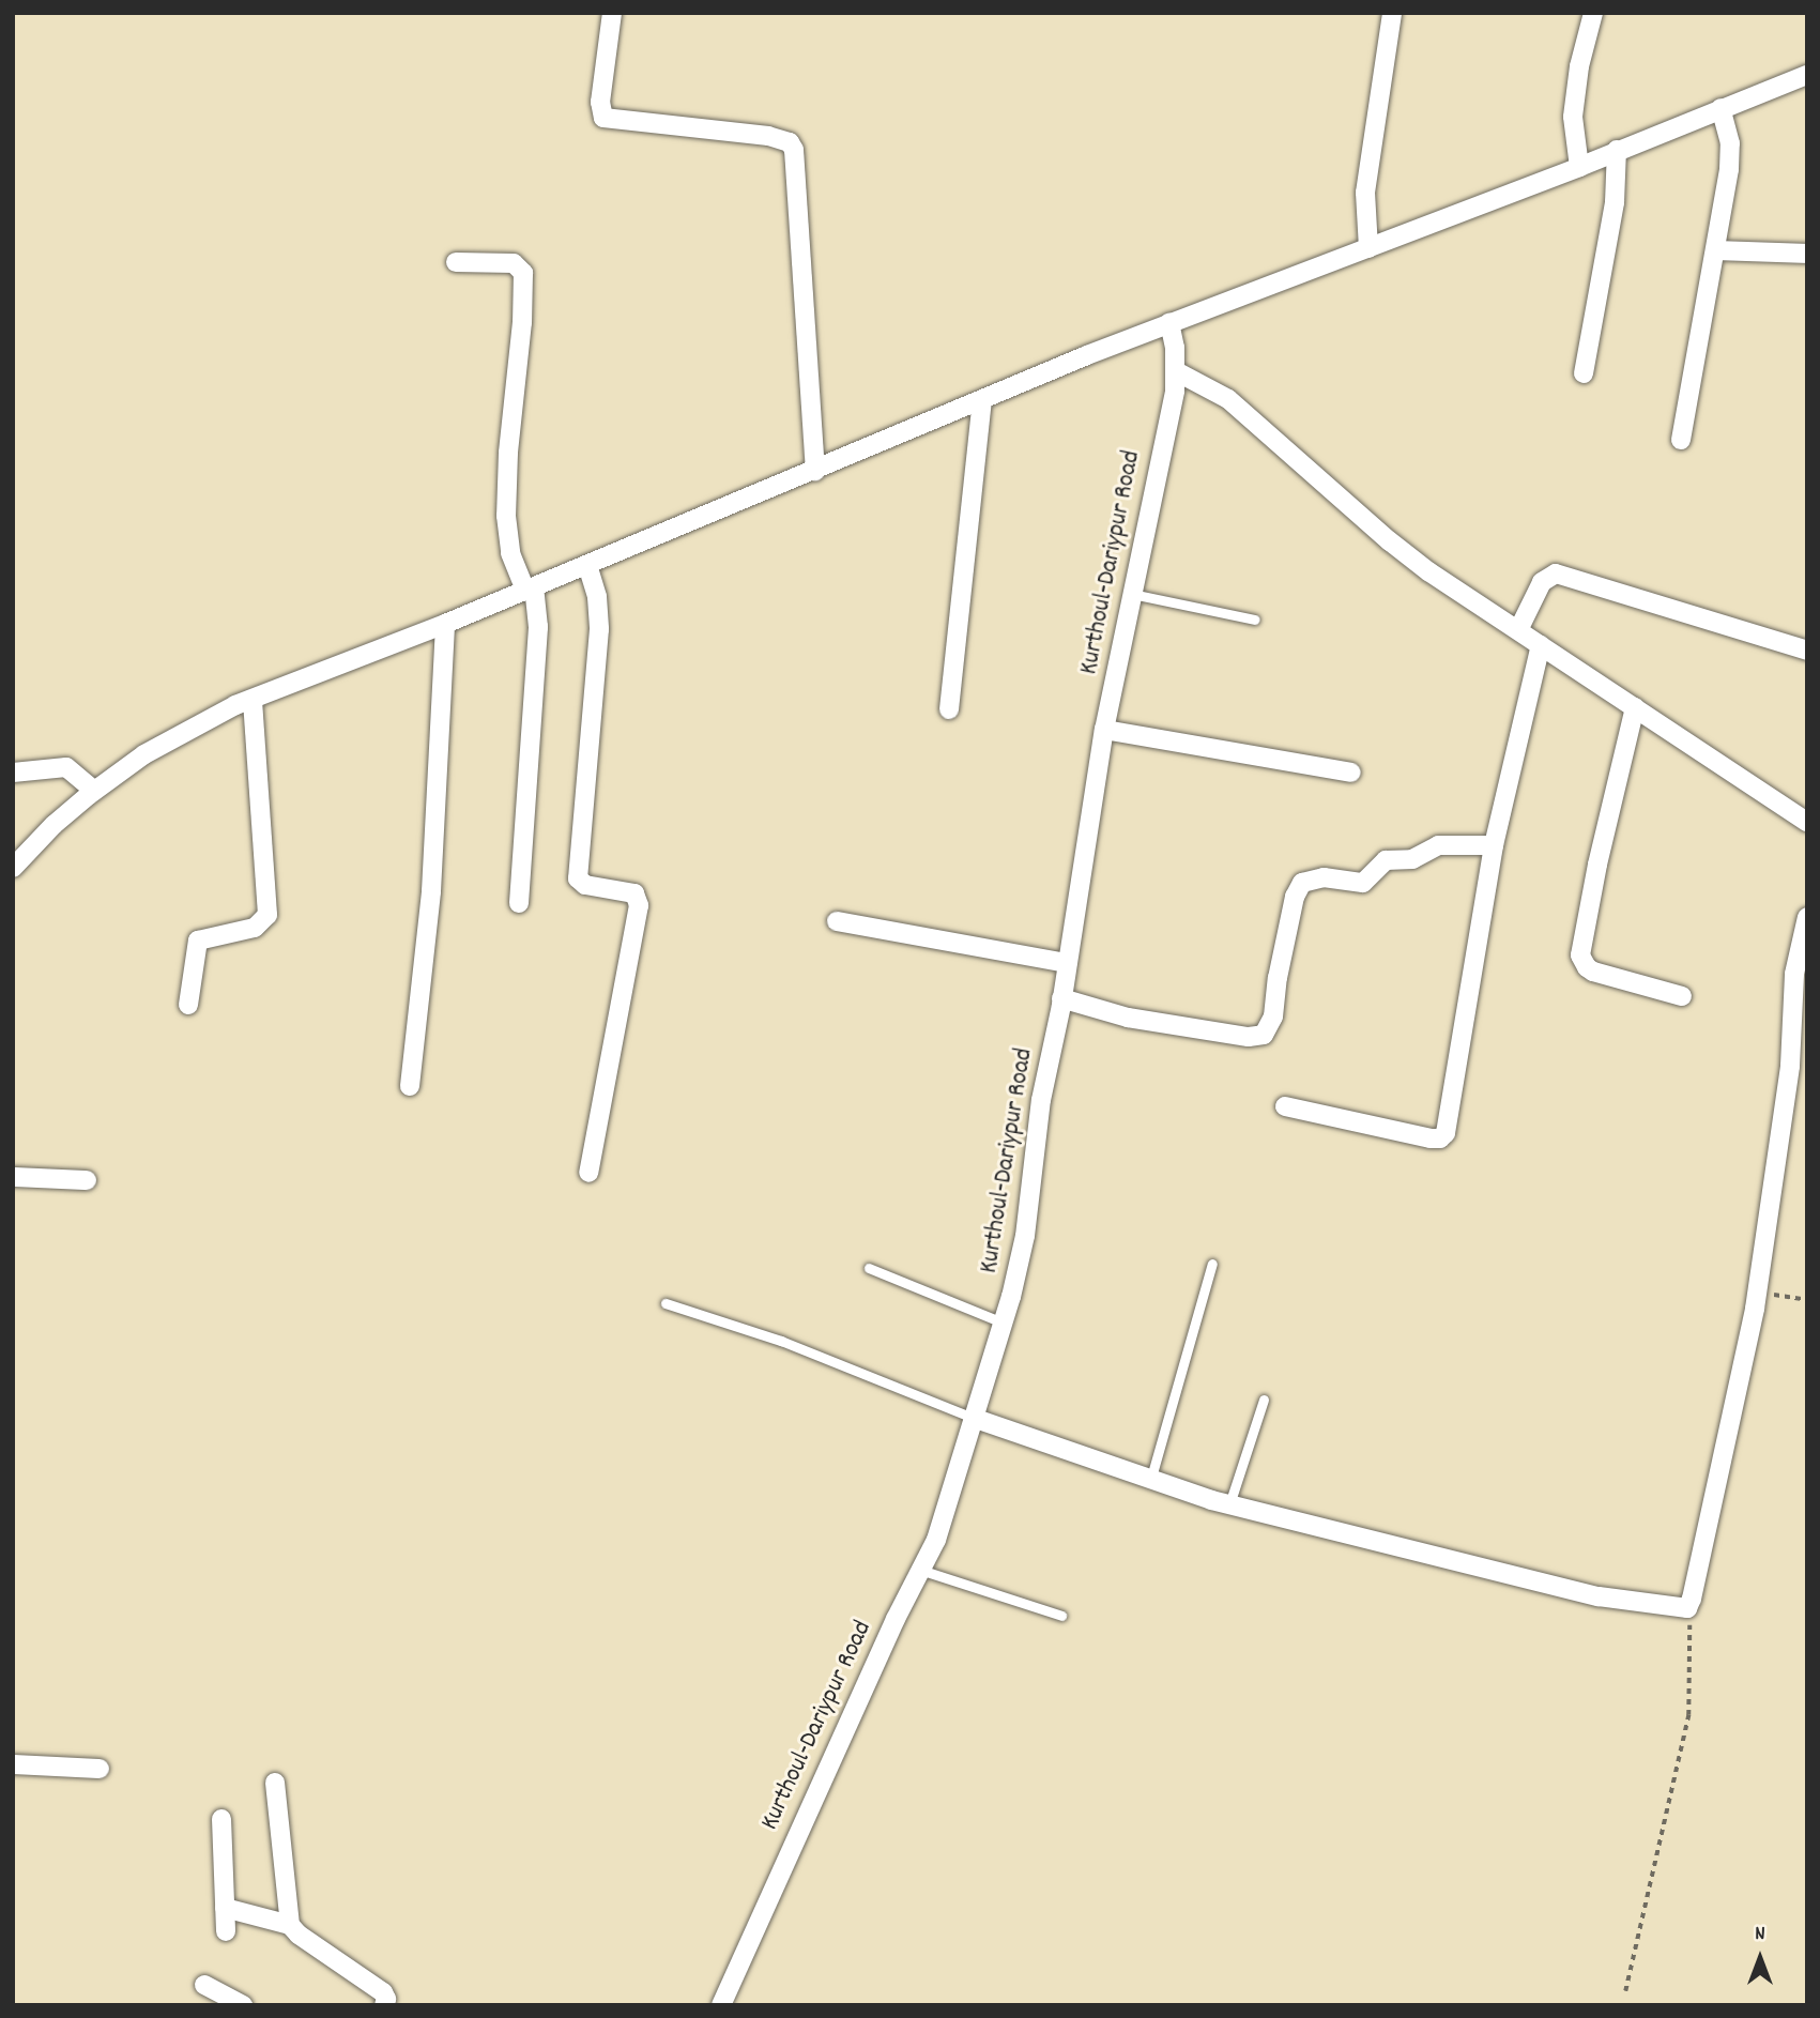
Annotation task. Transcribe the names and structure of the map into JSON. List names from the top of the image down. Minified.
{"streets":{"street":["Kurthoul-Dariypur Road"]},"north":"top"}
